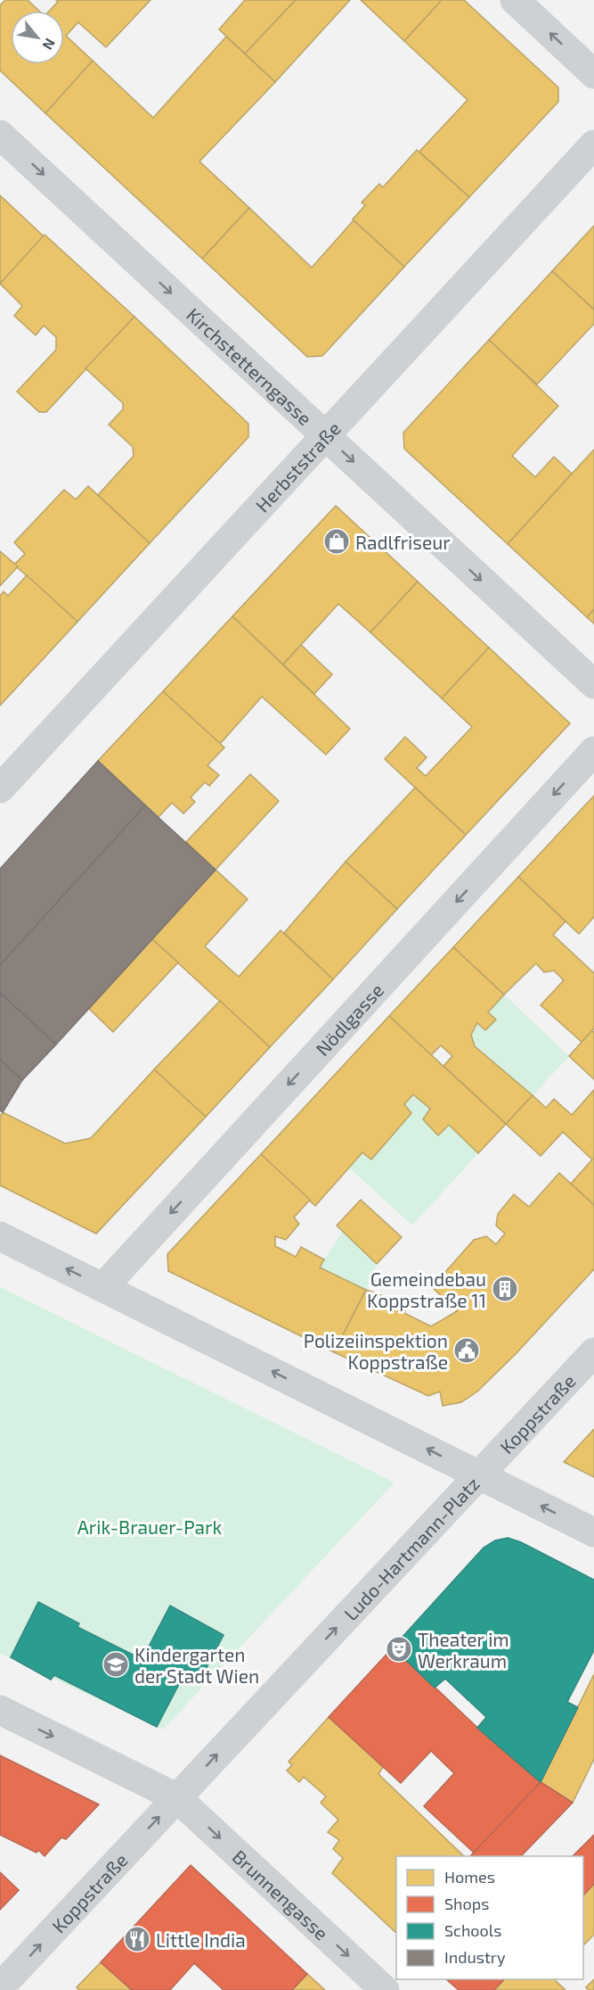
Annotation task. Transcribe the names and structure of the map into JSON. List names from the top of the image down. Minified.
{"streets":{"main road":["Koppstraße","Ludo-Hartmann-Platz"],"street":["Kirchstetterngasse","Herbststraße","Nödlgasse","Brunnengasse"]},"crossings":[["Kirchstetterngasse","Herbststraße"],["Nödlgasse","Ludo-Hartmann-Platz"],["Koppstraße","Ludo-Hartmann-Platz"],["Koppstraße","Brunnengasse"],["Ludo-Hartmann-Platz","Brunnengasse"]],"one_way":["Kirchstetterngasse","Nödlgasse","Koppstraße","Brunnengasse"],"parks":["Arik-Brauer-Park"],"places":{"shop":["Radlfriseur"],"building":["Gemeindebau Koppstraße 11"],"public building":["Polizeiinspektion Koppstraße"],"theatre":["Theater im Werkraum"],"school or university":["Kindergarten der Stadt Wien"],"restaurant":["Little India"]},"legend":["Homes","Shops","Schools","Industry"],"north":"bottom right"}
